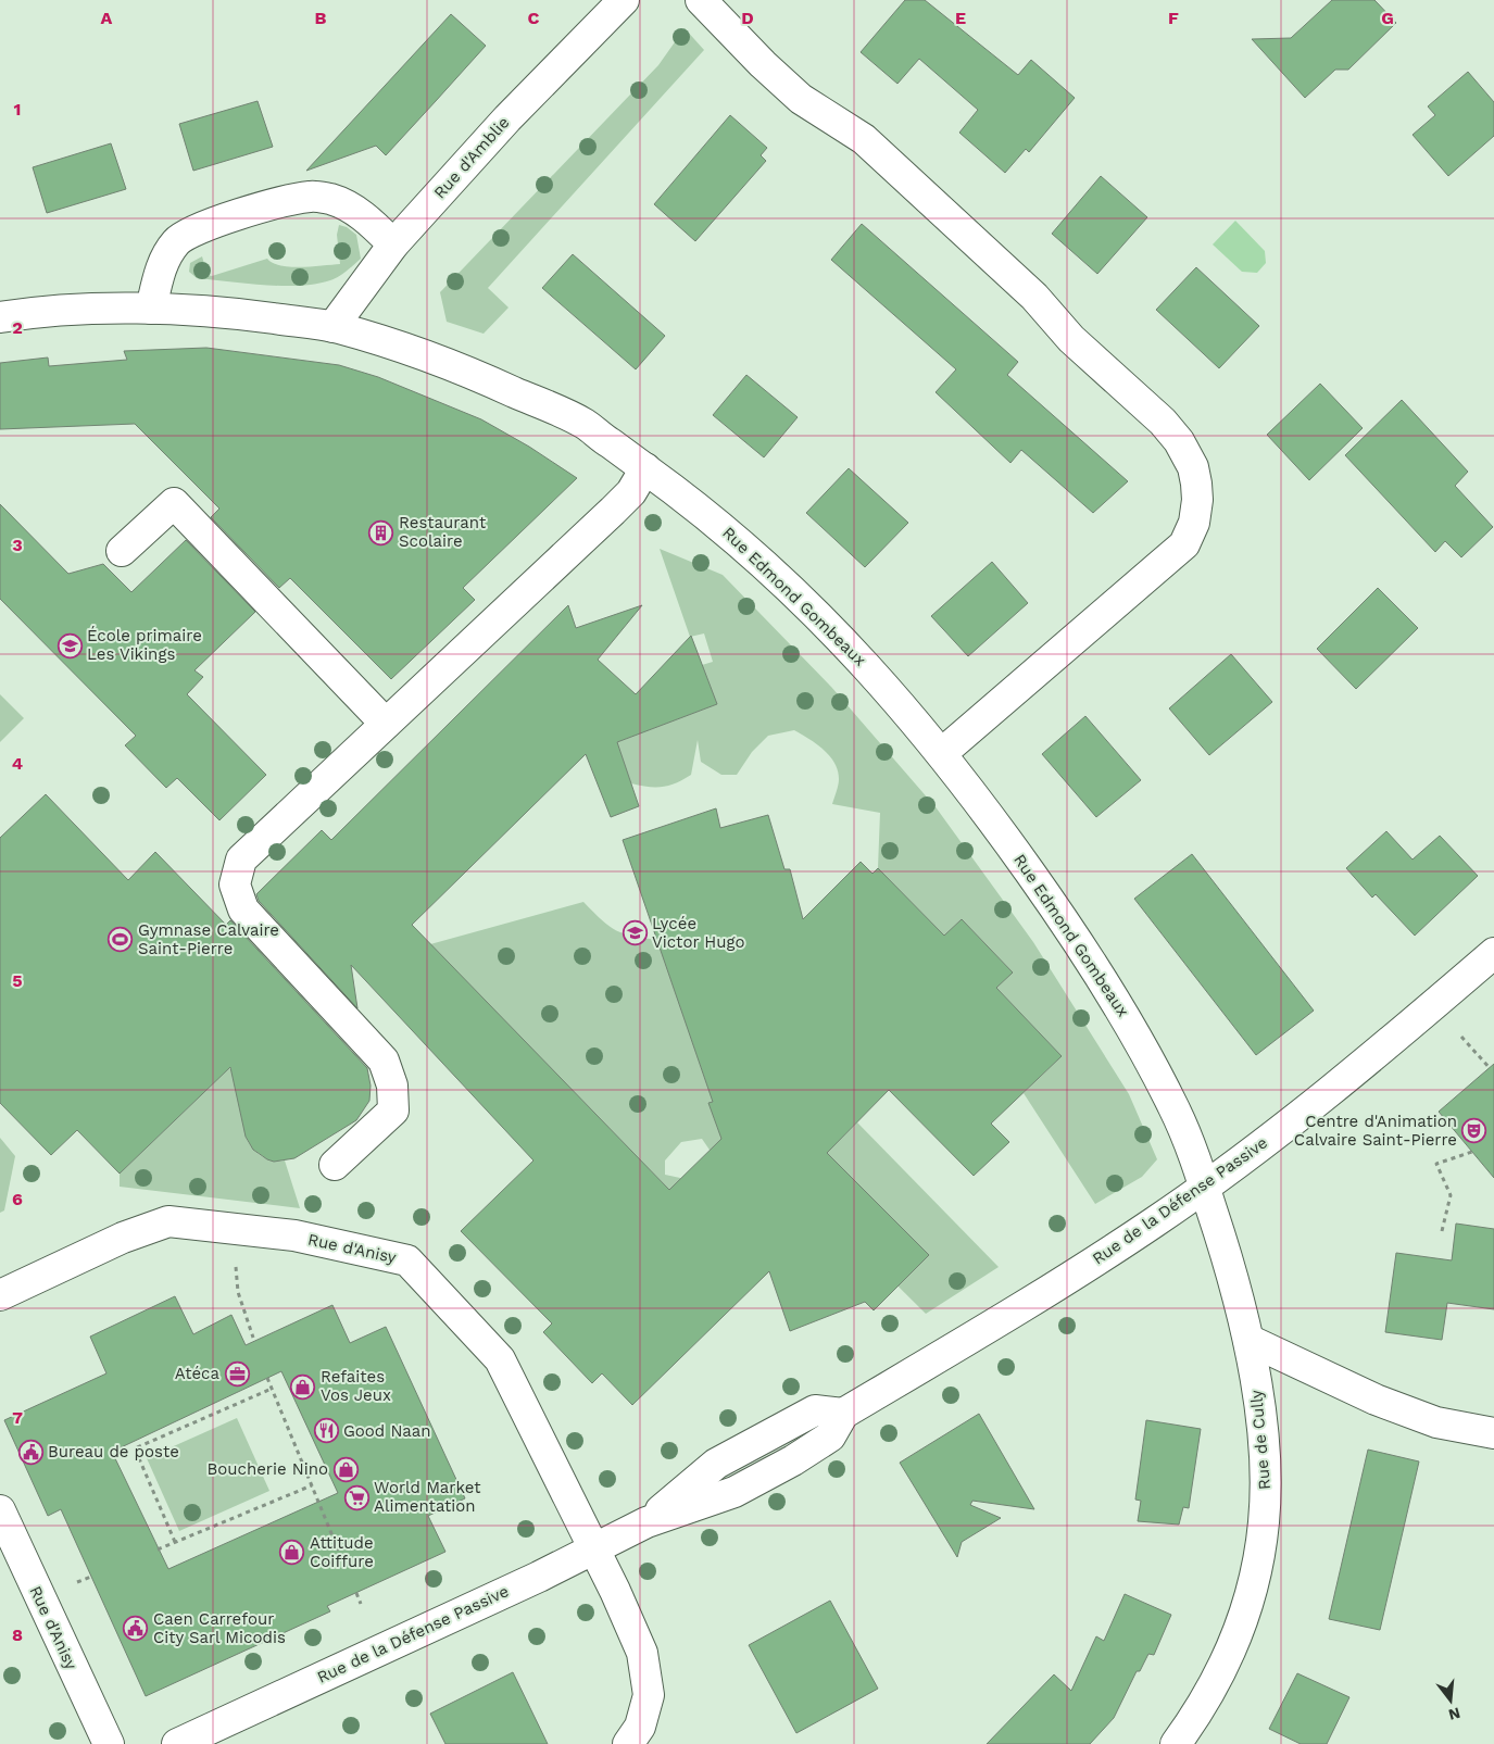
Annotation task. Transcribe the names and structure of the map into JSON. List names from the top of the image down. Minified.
{"streets":{"street":["Rue d'Amblie","Rue Edmond Gombeaux","Rue de la Défense Passive","Rue d'Anisy","Rue de Cully"]},"crossings":[["Rue d'Amblie","Rue Edmond Gombeaux"],["Rue Edmond Gombeaux","Rue de la Défense Passive"],["Rue Edmond Gombeaux","Rue de Cully"],["Rue de la Défense Passive","Rue d'Anisy"],["Rue de la Défense Passive","Rue de Cully"]],"places":{"building":["Restaurant Scolaire"],"school or university":["École primaire Les Vikings","Lycée Victor Hugo"],"sports":["Gymnase Calvaire Saint-Pierre"],"theatre":["Centre d'Animation Calvaire Saint-Pierre"],"office":["Atéca"],"shop":["Refaites Vos Jeux","Boucherie Nino","Attitude Coiffure"],"restaurant":["Good Naan"],"public building":["Bureau de poste","Caen Carrefour City Sarl Micodis"],"supermarket":["World Market Alimentation"]},"north":"bottom","grid":{"columns":["A","B","C","D","E","F","G"],"rows":["1","2","3","4","5","6","7","8"]}}
